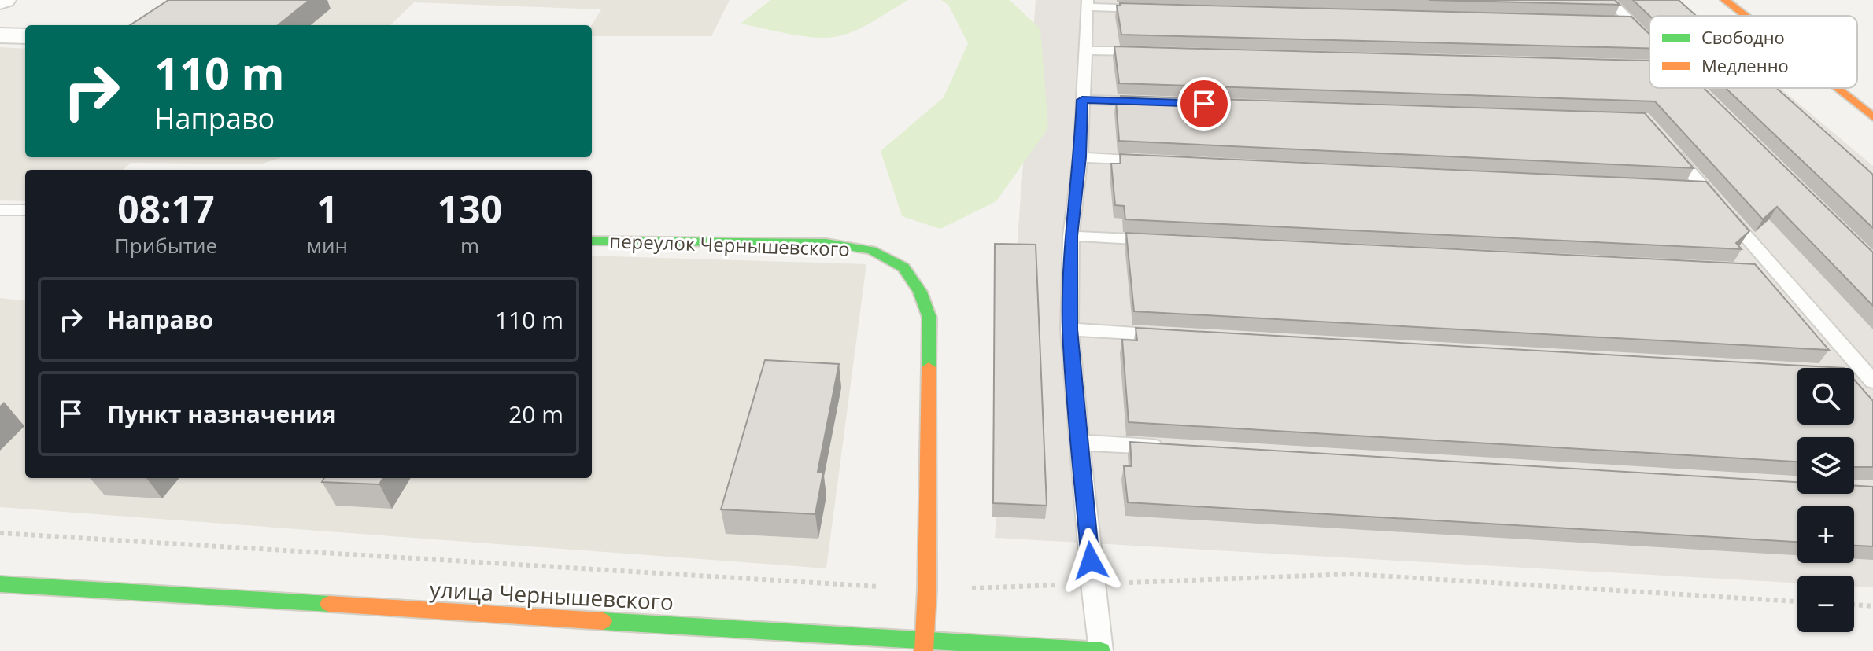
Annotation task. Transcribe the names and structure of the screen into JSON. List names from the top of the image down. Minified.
{"streets":{"street":["переулок Чернышевского","улица Чернышевского"]},"crossings":[["переулок Чернышевского","улица Чернышевского"]],"legend":["Свободно","Медленно"],"page":{"turn":["110 m","Направо"],"eta":["08:17","Прибытие","1","мин","130","m"],"list":[{"name":"Направо","value":"110 m"},{"name":"Пункт назначения","value":"20 m"}],"map_buttons":["+","−"]}}
